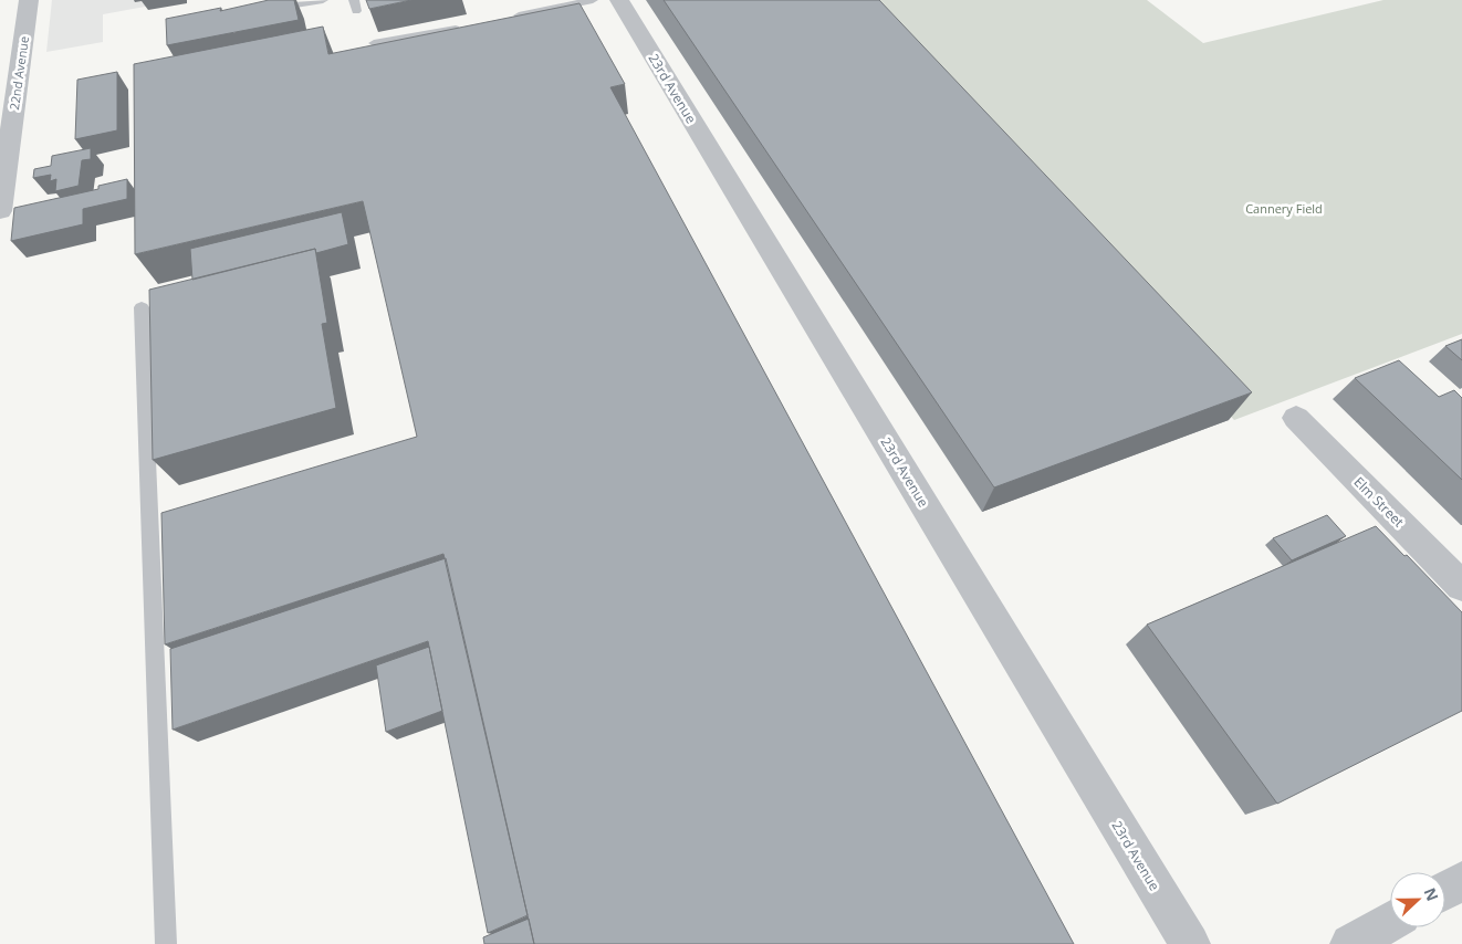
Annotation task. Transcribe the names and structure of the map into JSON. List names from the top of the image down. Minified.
{"streets":{"street":["22nd Avenue","23rd Avenue","Elm Street"]},"parks":["Cannery Field"],"north":"right"}
